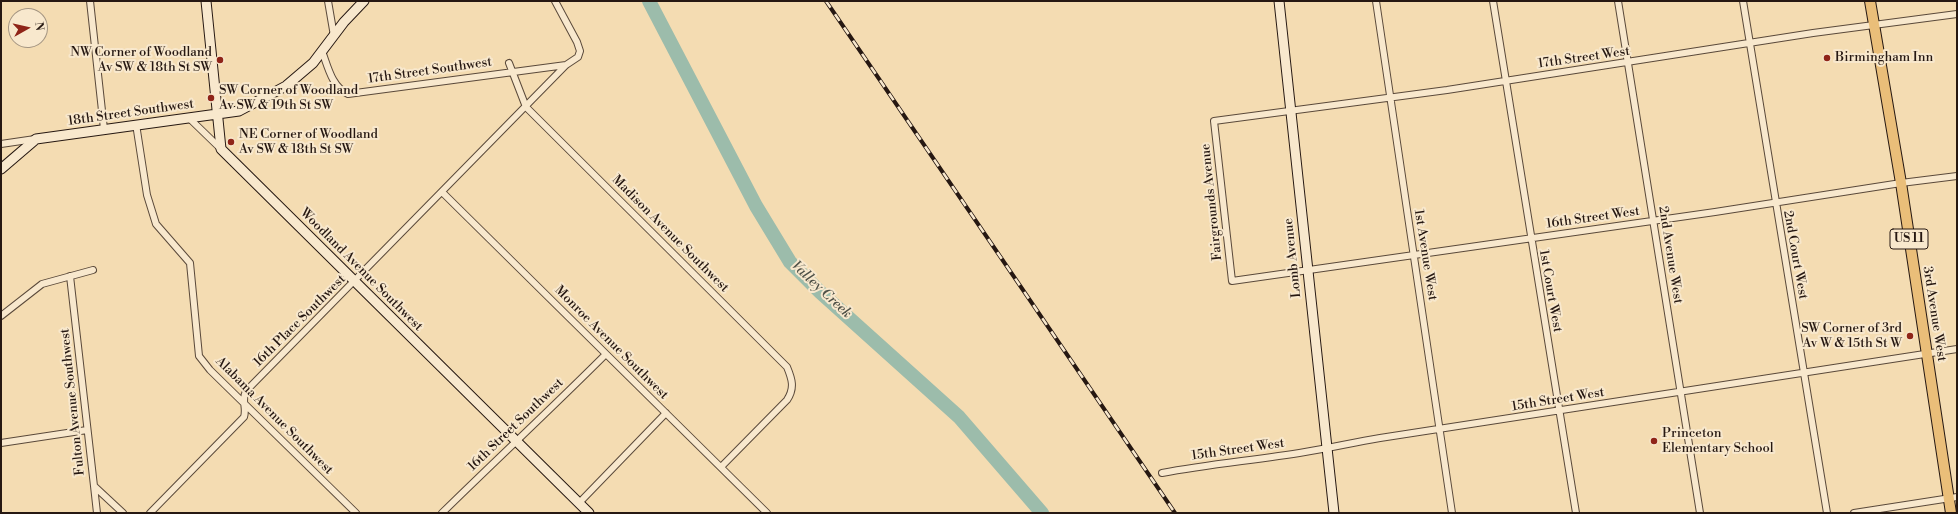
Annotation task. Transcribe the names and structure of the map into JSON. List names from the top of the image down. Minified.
{"streets":{"main road":["US 11","3rd Avenue West"],"street":["17th Street West","17th Street Southwest","18th Street Southwest","Fairgrounds Avenue","16th Street West","Madison Avenue Southwest","1st Avenue West","2nd Avenue West","2nd Court West","Lomb Avenue","Woodland Avenue Southwest","1st Court West","16th Place Southwest","Monroe Avenue Southwest","15th Street West","Fulton Avenue Southwest","Alabama Avenue Southwest","16th Street Southwest"]},"crossings":[["17th Street West","Fairgrounds Avenue"],["17th Street West","1st Avenue West"],["17th Street West","2nd Avenue West"],["17th Street West","2nd Court West"],["17th Street West","Lomb Avenue"],["17th Street West","1st Court West"],["17th Street West","3rd Avenue West"],["17th Street Southwest","18th Street Southwest"],["17th Street Southwest","16th Place Southwest"],["18th Street Southwest","Alabama Avenue Southwest"],["Fairgrounds Avenue","16th Street West"],["16th Street West","1st Avenue West"],["16th Street West","2nd Avenue West"],["16th Street West","2nd Court West"],["16th Street West","Lomb Avenue"],["16th Street West","1st Court West"],["16th Street West","3rd Avenue West"],["Madison Avenue Southwest","16th Place Southwest"],["Madison Avenue Southwest","Monroe Avenue Southwest"],["1st Avenue West","15th Street West"],["2nd Avenue West","15th Street West"],["2nd Court West","15th Street West"],["Lomb Avenue","15th Street West"],["Woodland Avenue Southwest","16th Place Southwest"],["Woodland Avenue Southwest","16th Street Southwest"],["1st Court West","15th Street West"],["3rd Avenue West","15th Street West"],["16th Place Southwest","Monroe Avenue Southwest"],["16th Place Southwest","Alabama Avenue Southwest"],["Monroe Avenue Southwest","16th Street Southwest"]],"water":["Valley Creek"],"places":["Birmingham Inn","NW Corner of Woodland Av SW & 18th St SW","SW Corner of Woodland Av SW & 19th St SW","NE Corner of Woodland Av SW & 18th St SW","SW Corner of 3rd Av W & 15th St W","Princeton Elementary School"],"north":"right"}
